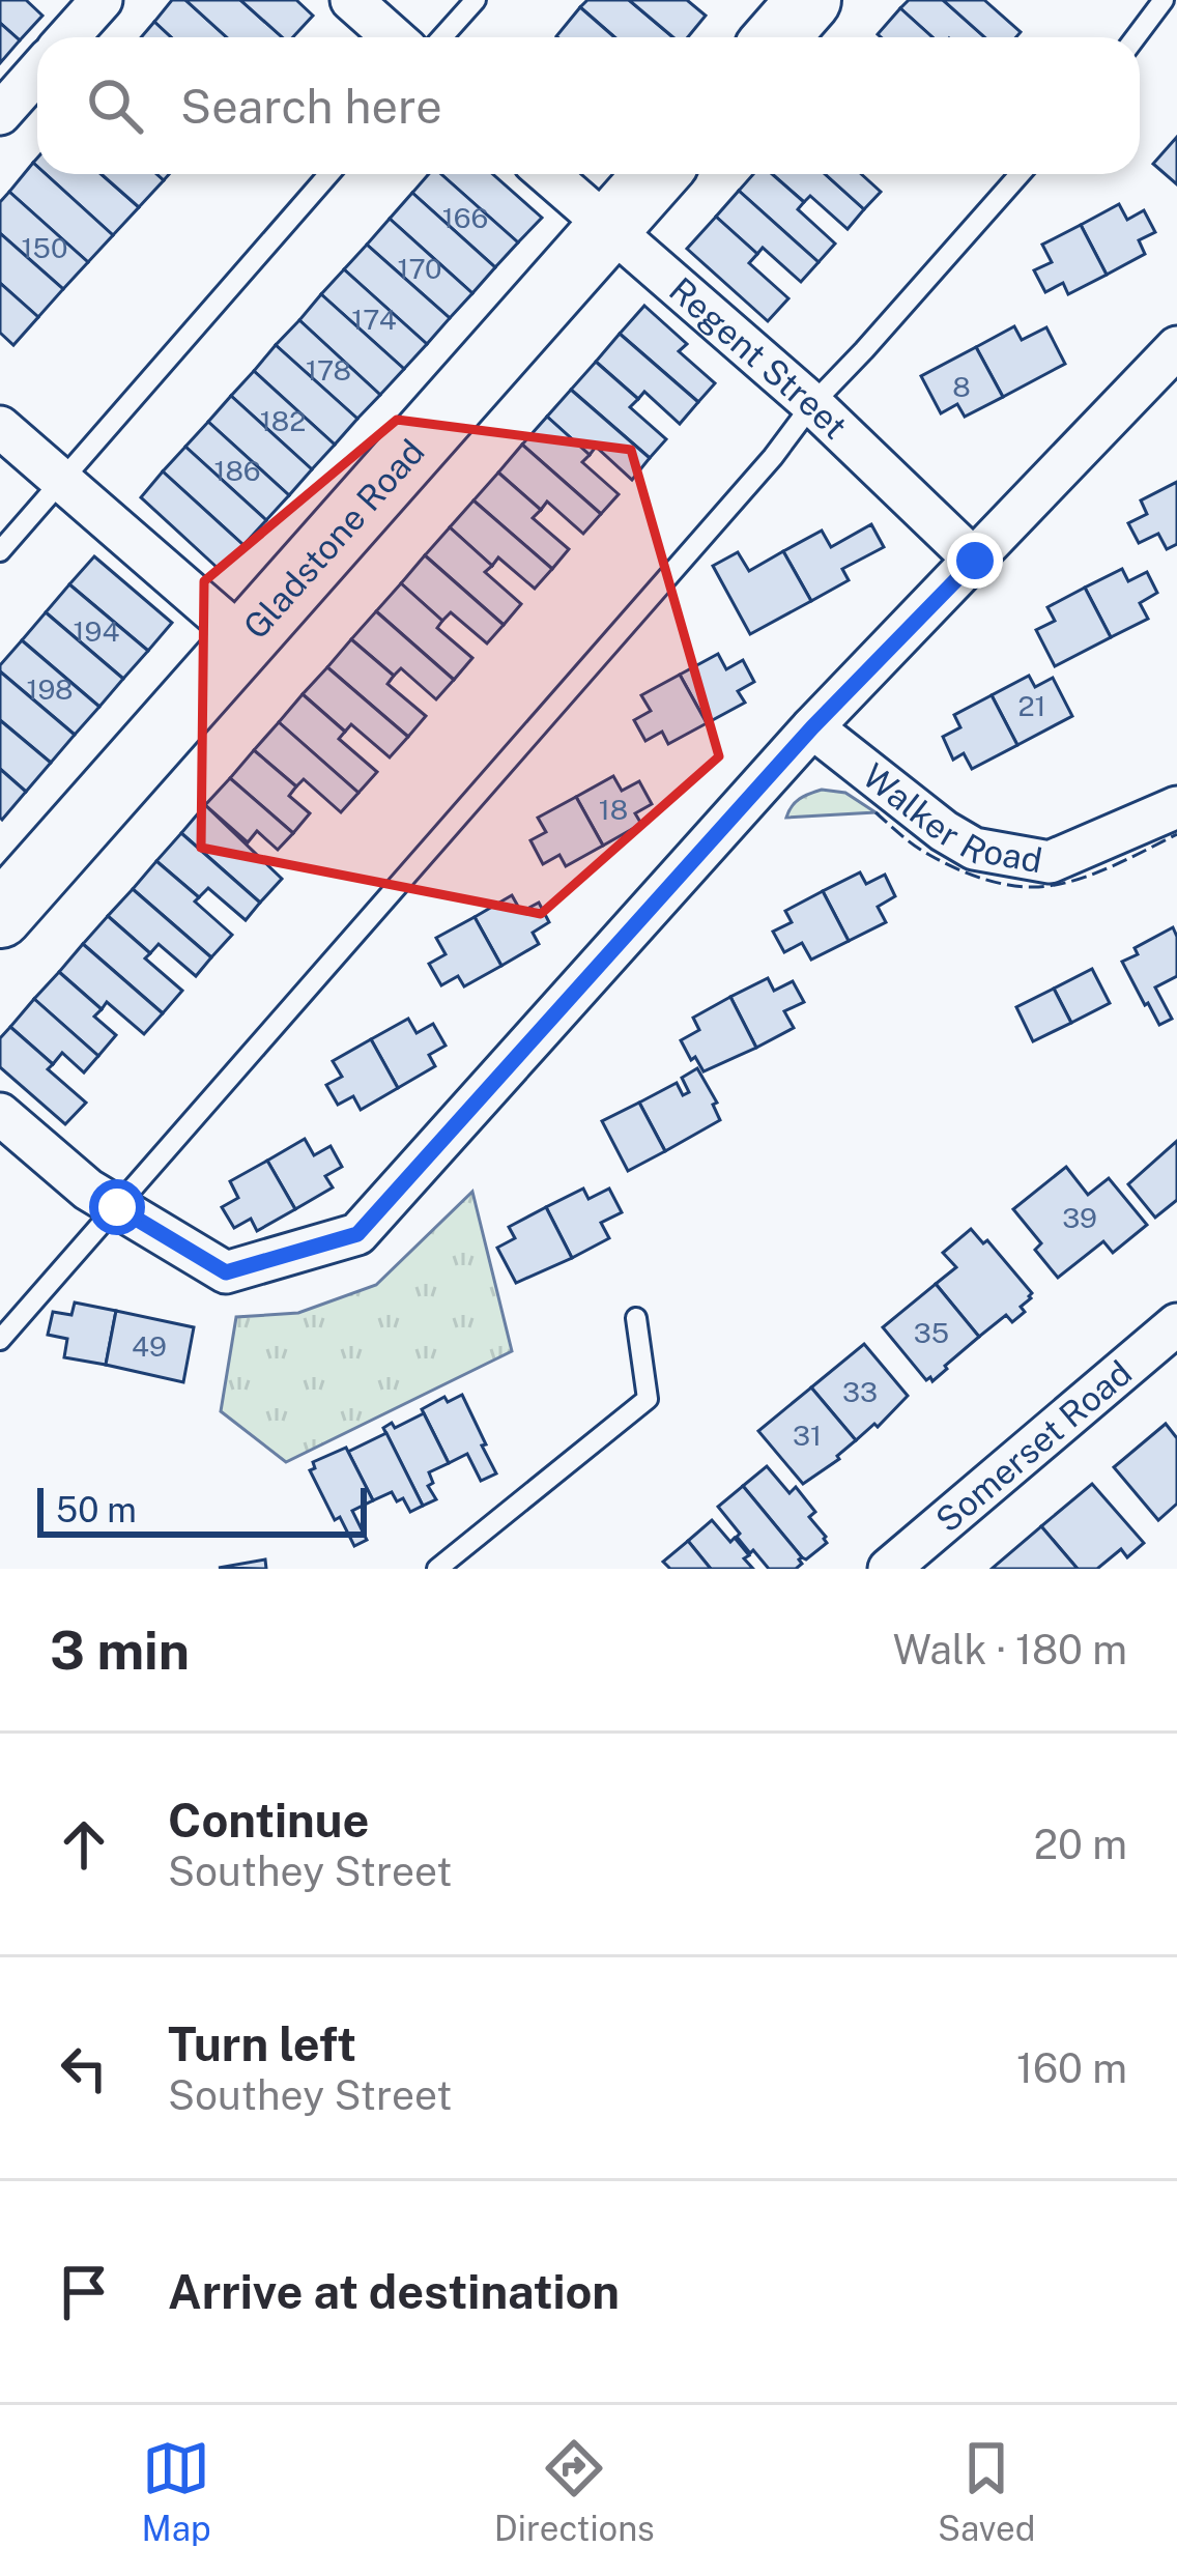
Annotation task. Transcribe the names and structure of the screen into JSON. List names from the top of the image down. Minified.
{"streets":{"main road":["Gladstone Road"],"street":["Regent Street","Walker Road","Somerset Road"]},"crossings":[["Regent Street","Gladstone Road"]],"house_numbers":["166","150","170","174","178","8","182","186","194","198","21","18","39","35","49","33","31"],"scale_bar":"50 m","page":{"search":"Search here","scale":"50 m","heading":["3 min","Walk · 180 m"],"list":[["Continue","Southey Street","20 m"],["Turn left","Southey Street","160 m"],"Arrive at destination"],"nav":["Map","Directions","Saved"]}}
